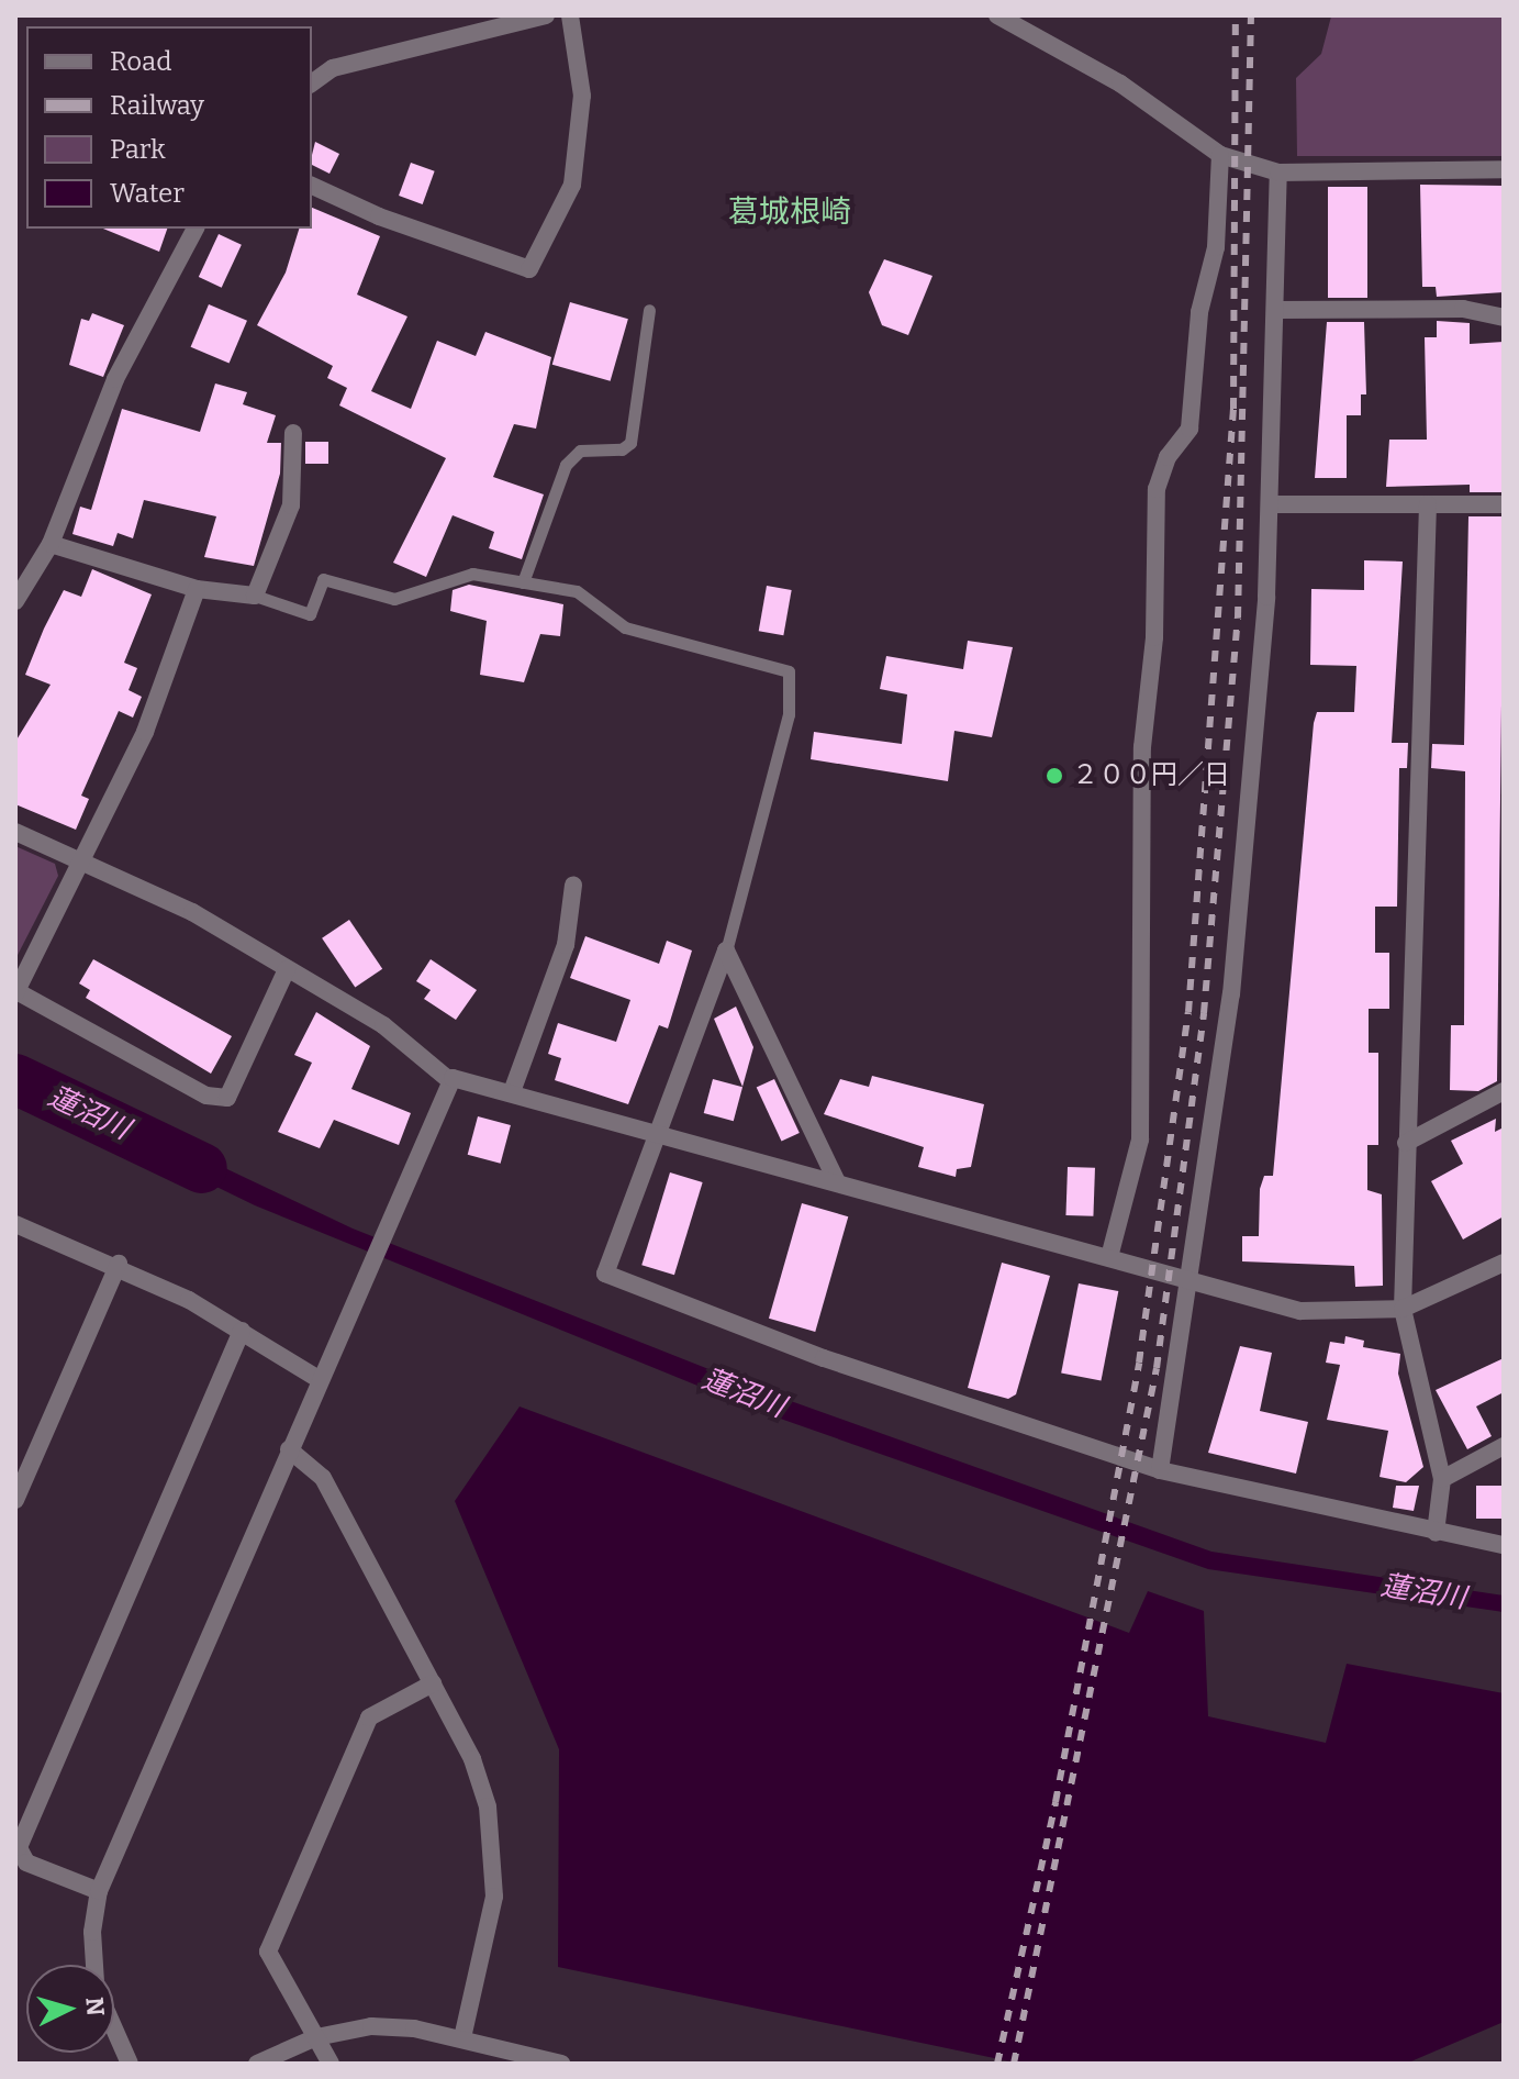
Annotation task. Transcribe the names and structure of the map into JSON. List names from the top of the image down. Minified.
{"districts":["葛城根崎"],"water":["蓮沼川"],"places":["２００円／日"],"legend":["Road","Railway","Park","Water"],"north":"right"}
